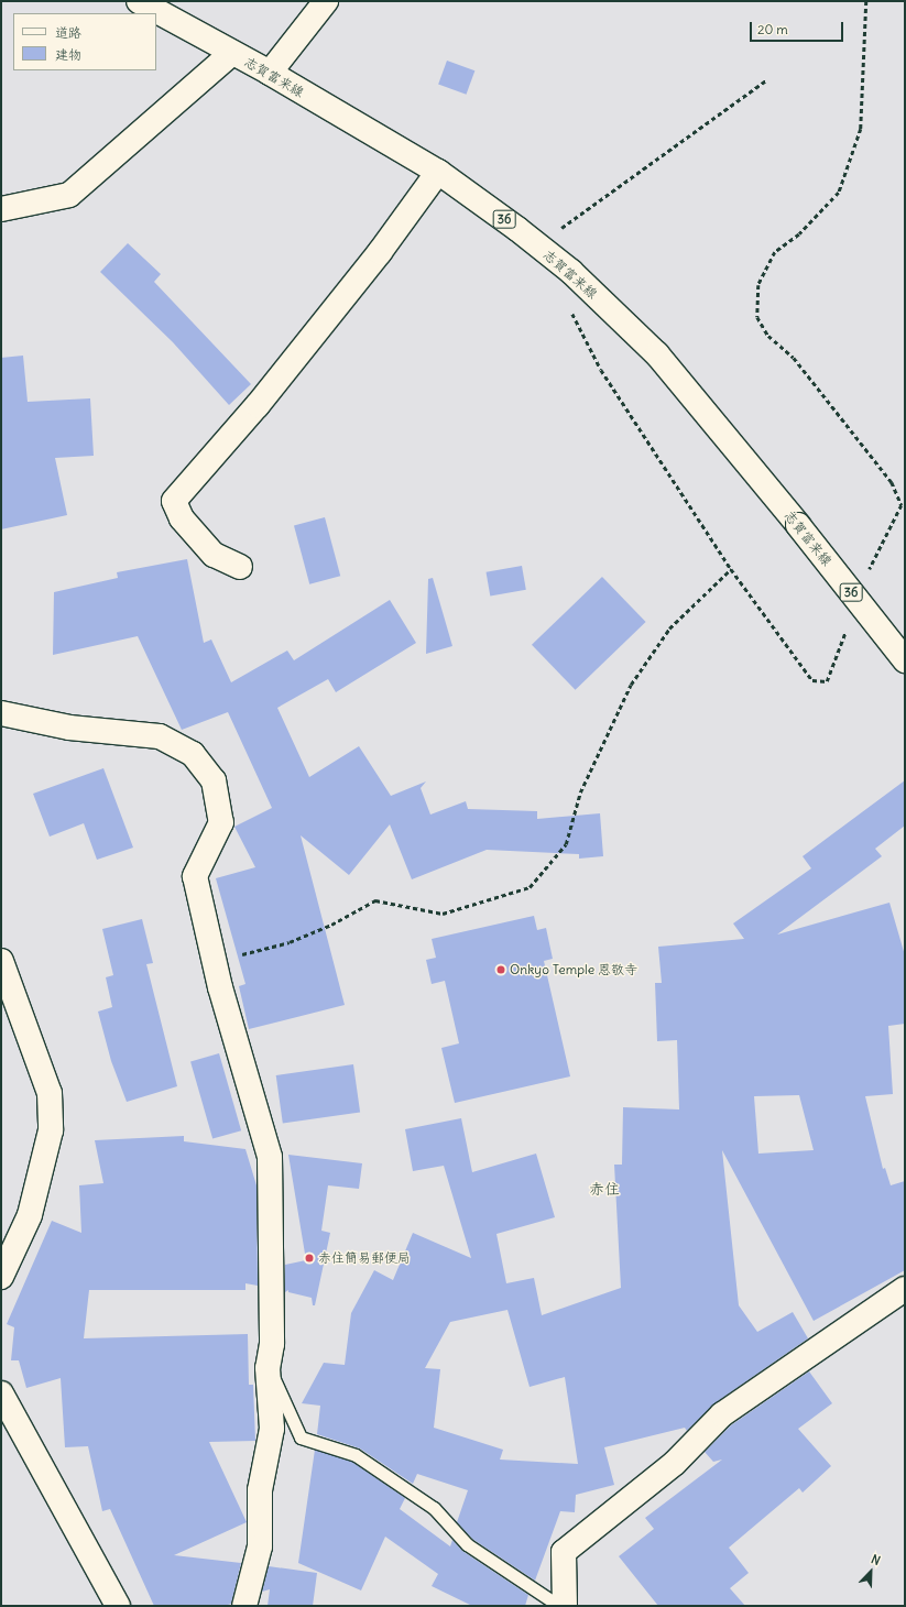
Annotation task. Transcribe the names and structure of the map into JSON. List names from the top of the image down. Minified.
{"streets":{"street":["志賀富来線","36"]},"districts":["赤住"],"places":["Onkyo Temple 恩敬寺","赤住簡易郵便局"],"legend":["道路","建物"],"scale_bar":"20 m","north":"top right"}
